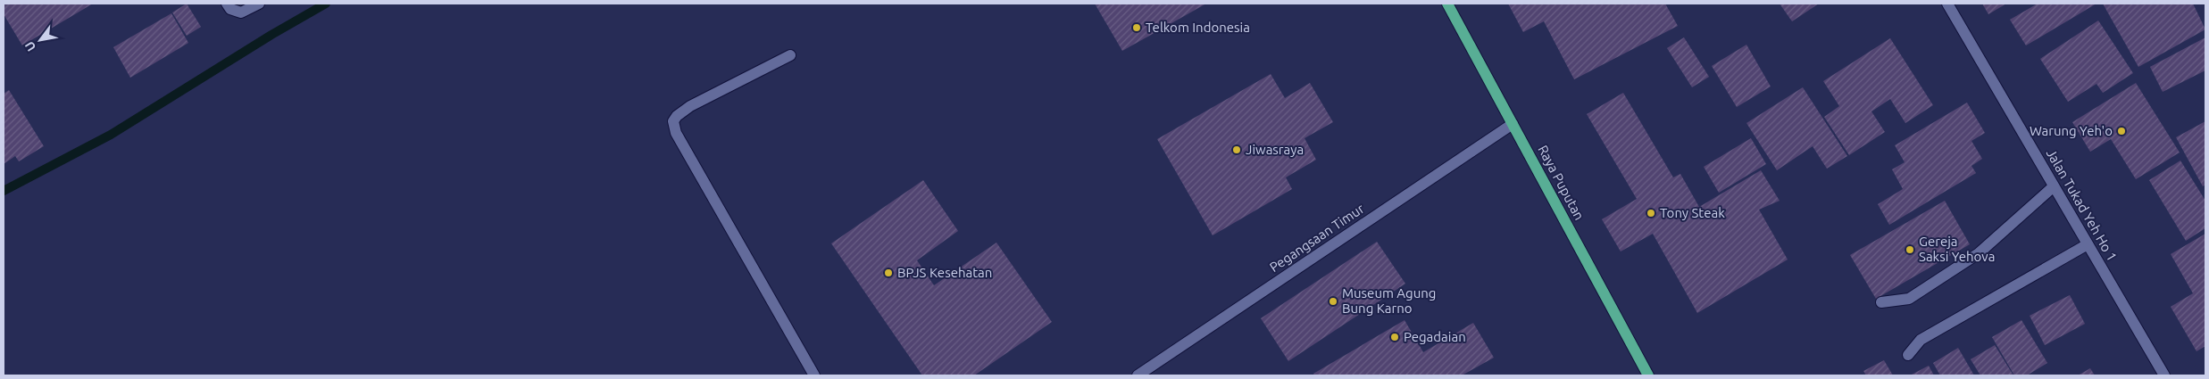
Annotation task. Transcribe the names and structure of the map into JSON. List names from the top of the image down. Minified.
{"streets":{"main road":["Raya Puputan"],"street":["Jalan Tukad Yeh Ho 1","Pegangsaan Timur"]},"crossings":[["Raya Puputan","Pegangsaan Timur"]],"places":["Telkom Indonesia","Warung Yeh'o","Jiwasraya","Tony Steak","Gereja Saksi Yehova","BPJS Kesehatan","Museum Agung Bung Karno","Pegadaian"],"north":"bottom left"}
